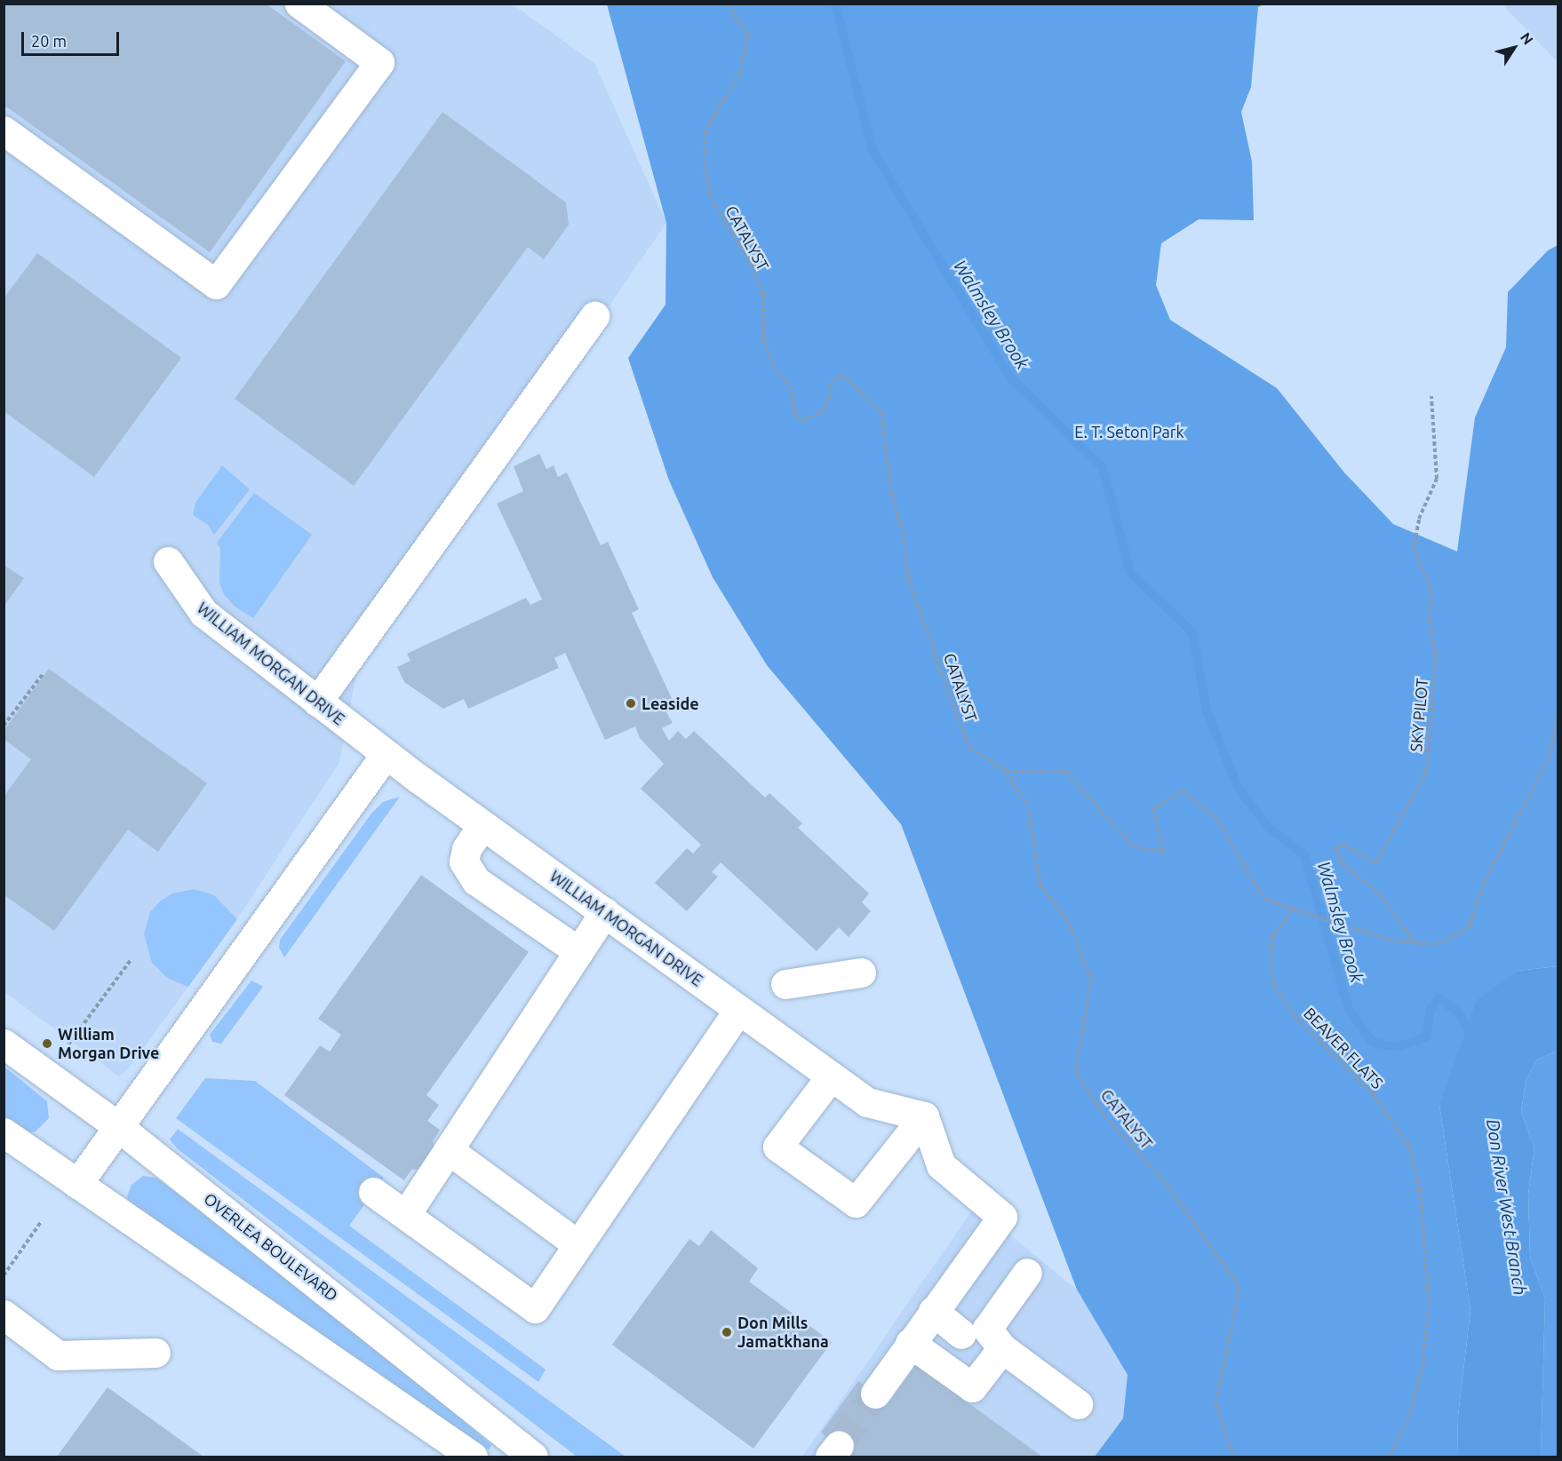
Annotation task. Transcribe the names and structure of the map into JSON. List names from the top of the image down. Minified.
{"streets":{"street":["WILLIAM MORGAN DRIVE","OVERLEA BOULEVARD"],"path":["CATALYST","SKY PILOT","BEAVER FLATS"]},"water":["Walmsley Brook","Don River West Branch"],"parks":["E. T. Seton Park"],"places":["Leaside","William Morgan Drive","Don Mills Jamatkhana"],"scale_bar":"20 m","north":"top right"}
